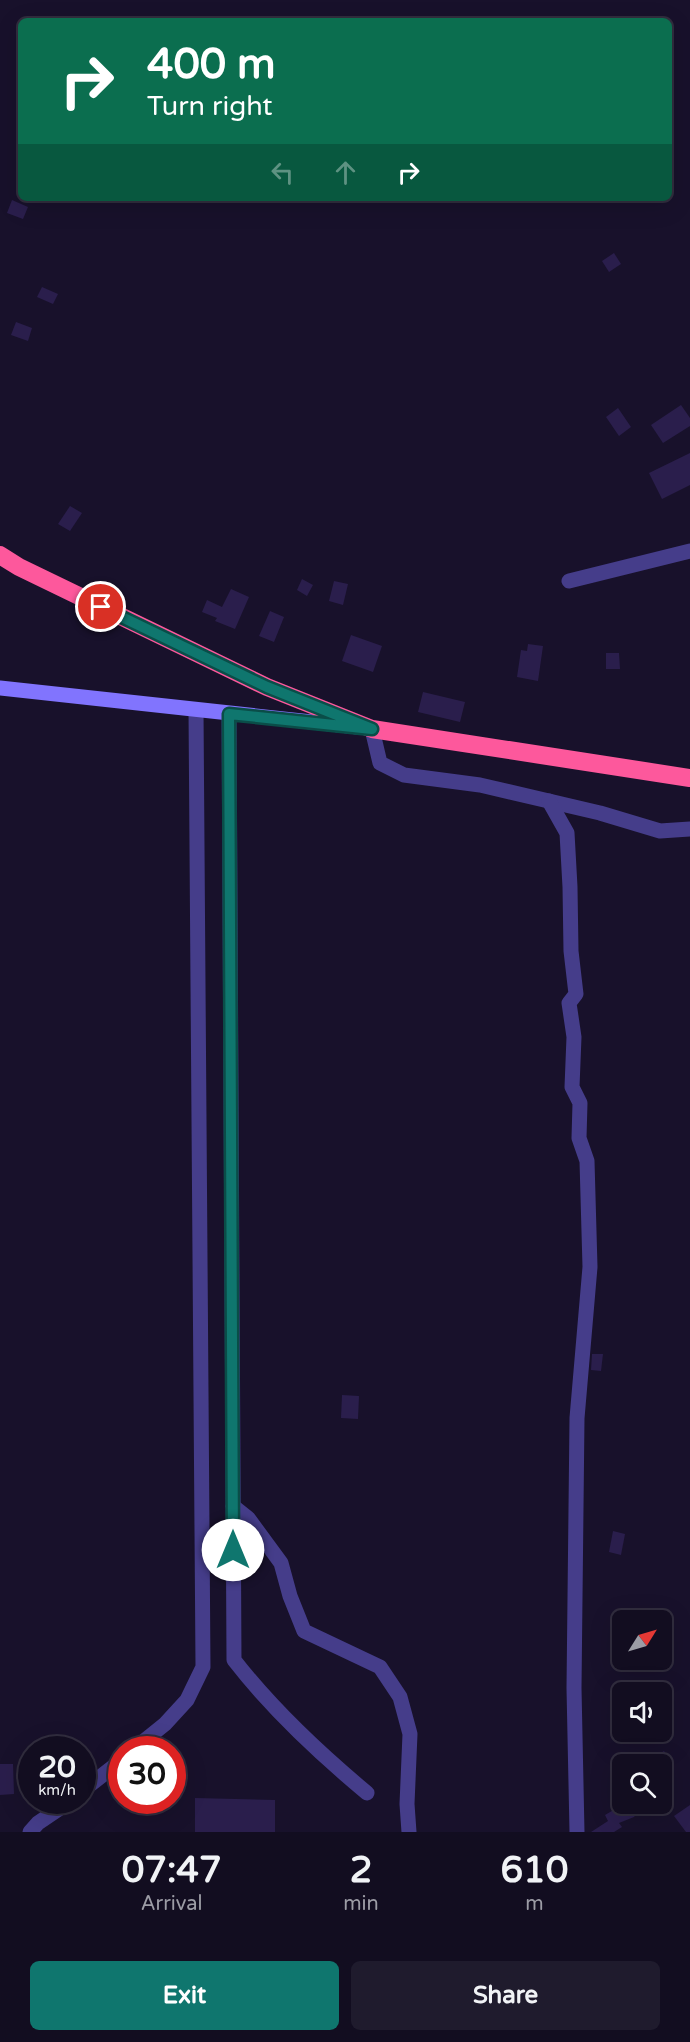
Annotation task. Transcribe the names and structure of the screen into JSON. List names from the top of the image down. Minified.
{"north":"top right","page":{"turn":["400 m","Turn right"],"speed":"20 km/h","limit":"30","eta":["07:47","Arrival","2","min","610","m"],"buttons":["Exit","Share"]}}
